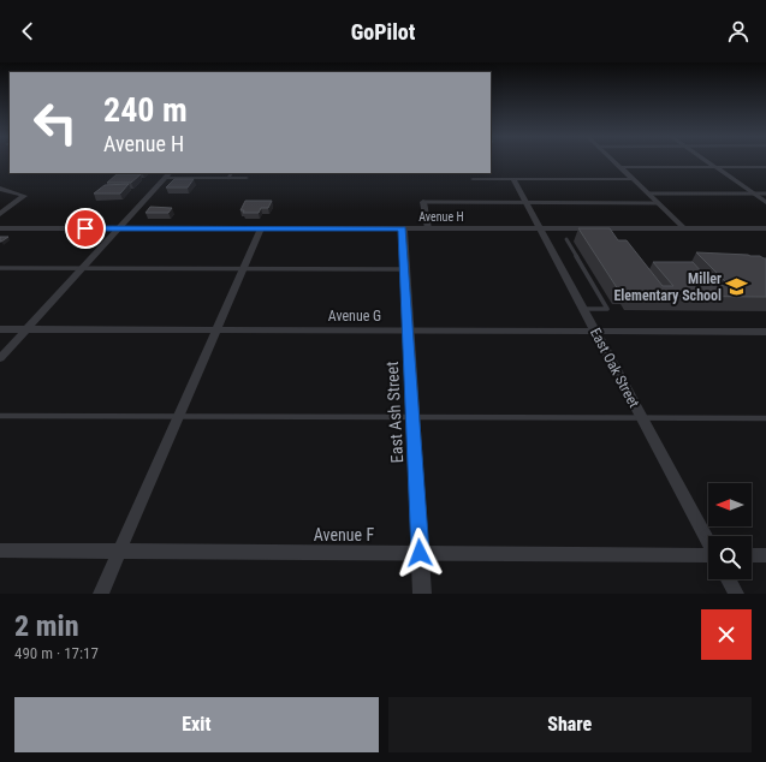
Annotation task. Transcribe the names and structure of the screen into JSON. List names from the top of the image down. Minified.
{"streets":{"street":["Avenue H","Avenue G","East Oak Street","East Ash Street","Avenue F"]},"crossings":[["Avenue H","East Oak Street"],["Avenue H","East Ash Street"],["Avenue G","East Oak Street"],["Avenue G","East Ash Street"],["East Ash Street","Avenue F"]],"places":{"school or university":["Miller Elementary School"]},"north":"left","page":{"header":"GoPilot","turn":["240 m","Avenue H"],"heading":["2 min","490 m · 17:17"],"buttons":["Exit","Share"]}}
